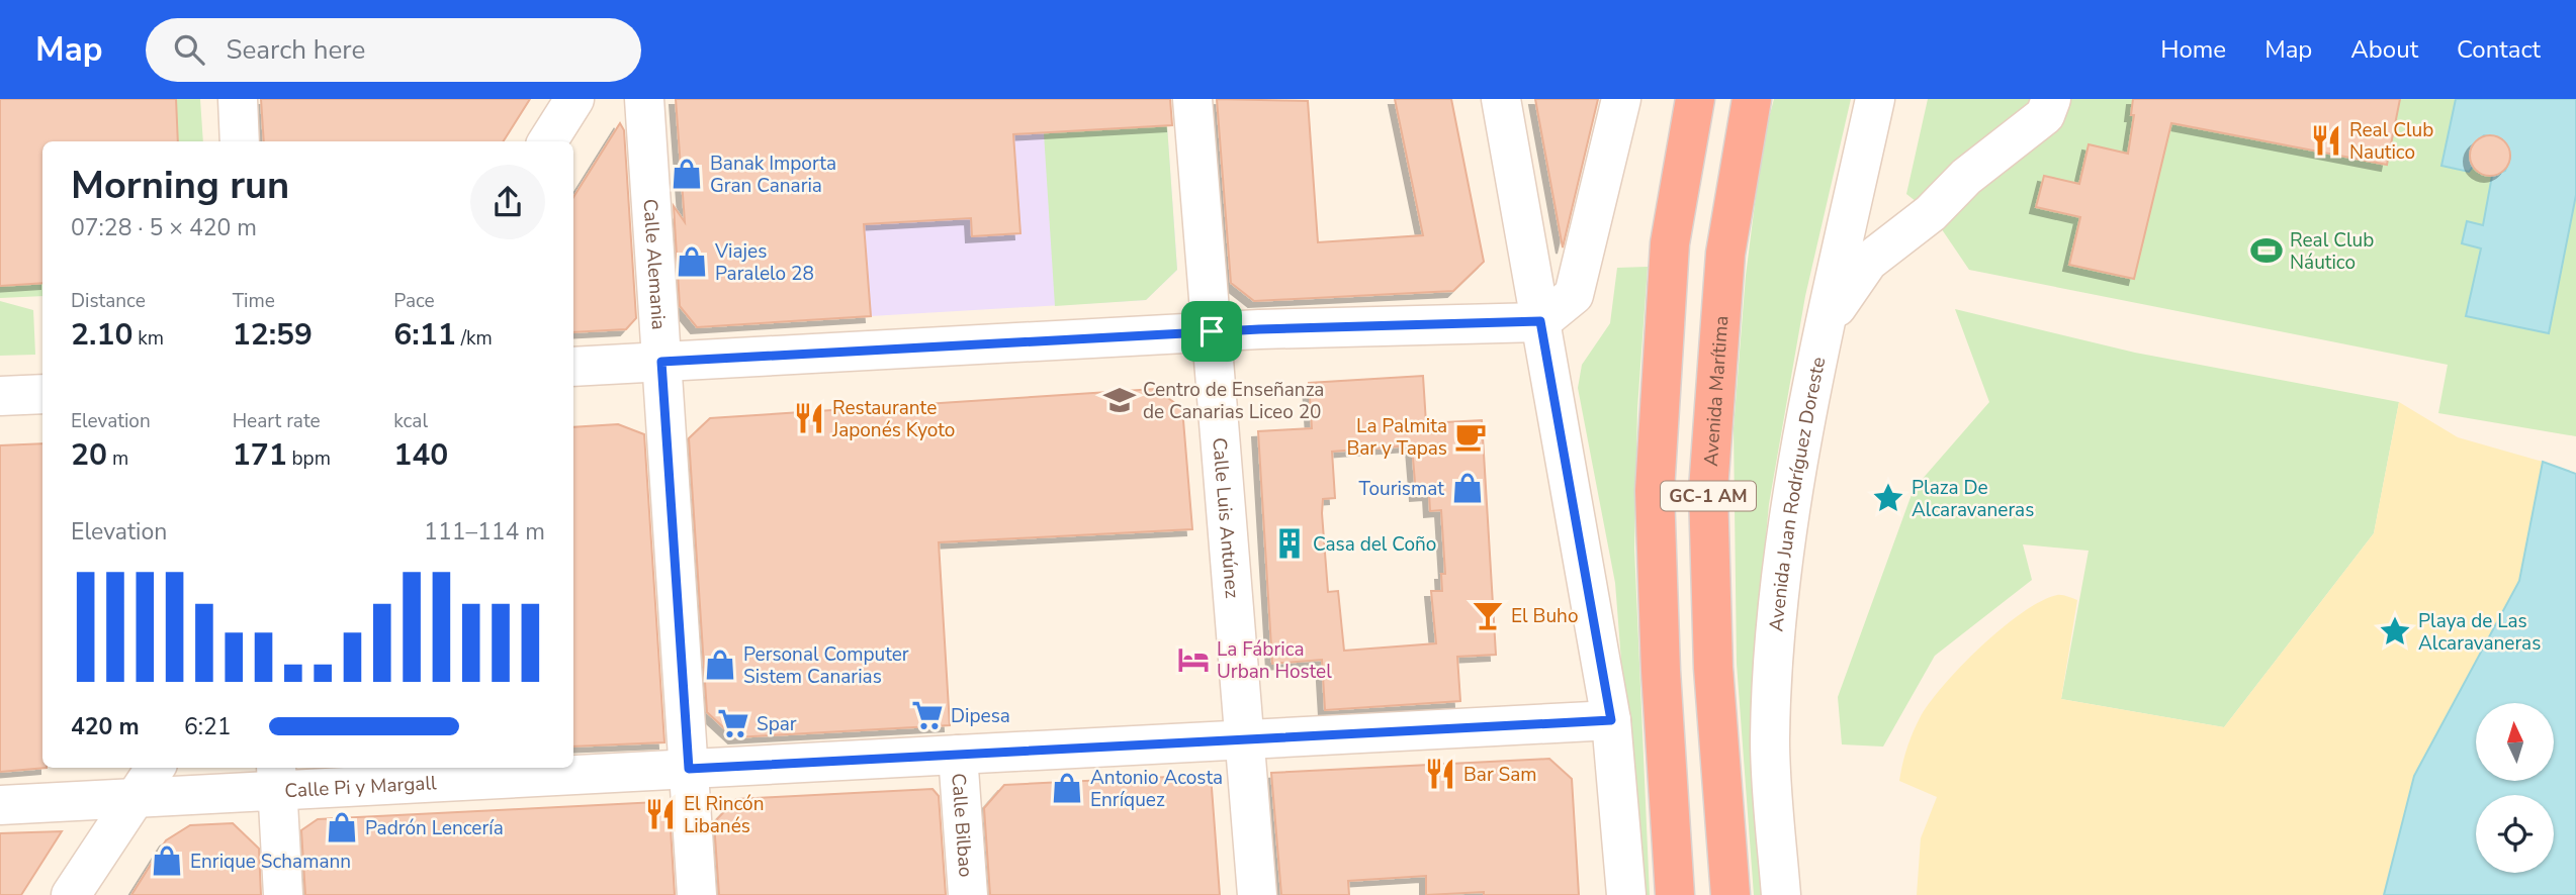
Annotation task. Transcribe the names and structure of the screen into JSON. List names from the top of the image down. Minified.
{"streets":{"highway":["Avenida Marítima","GC-1 AM"],"street":["Calle Alemania","Avenida Juan Rodríguez Doreste","Calle Luis Antúnez","Calle Pi y Margall","Calle Bilbao"]},"crossings":[["Calle Alemania","Calle Pi y Margall"],["Calle Luis Antúnez","Calle Pi y Margall"],["Calle Pi y Margall","Calle Bilbao"]],"places":{"restaurant":["Real Club Nautico","Restaurante Japonés Kyoto","Bar Sam","El Rincón Libanés"],"shop":["Banak Importa Gran Canaria","Viajes Paralelo 28","Tourismat","Personal Computer Sistem Canarias","Antonio Acosta Enríquez","Padrón Lencería","Enrique Schamann"],"sports":["Real Club Náutico"],"school or university":["Centro de Enseñanza de Canarias Liceo 20"],"cafe":["La Palmita Bar y Tapas"],"place":["Plaza De Alcaravaneras","Playa de Las Alcaravaneras"],"building":["Casa del Coño"],"bar":["El Buho"],"hotel":["La Fábrica Urban Hostel"],"supermarket":["Dipesa","Spar"]},"north":"top","page":{"header":"Map","search":"Search here","nav":["Home","Map","About","Contact"],"heading":["Morning run","07:28 · 5 × 420 m"],"stats":[["Distance","2.10 km"],["Time","12:59"],["Pace","6:11 /km"],["Elevation","20 m"],["Heart rate","171 bpm"],["kcal","140"]],"chart":["Elevation","111–114 m"],"list":[{"name":"420 m","note":"6:21"}]}}
